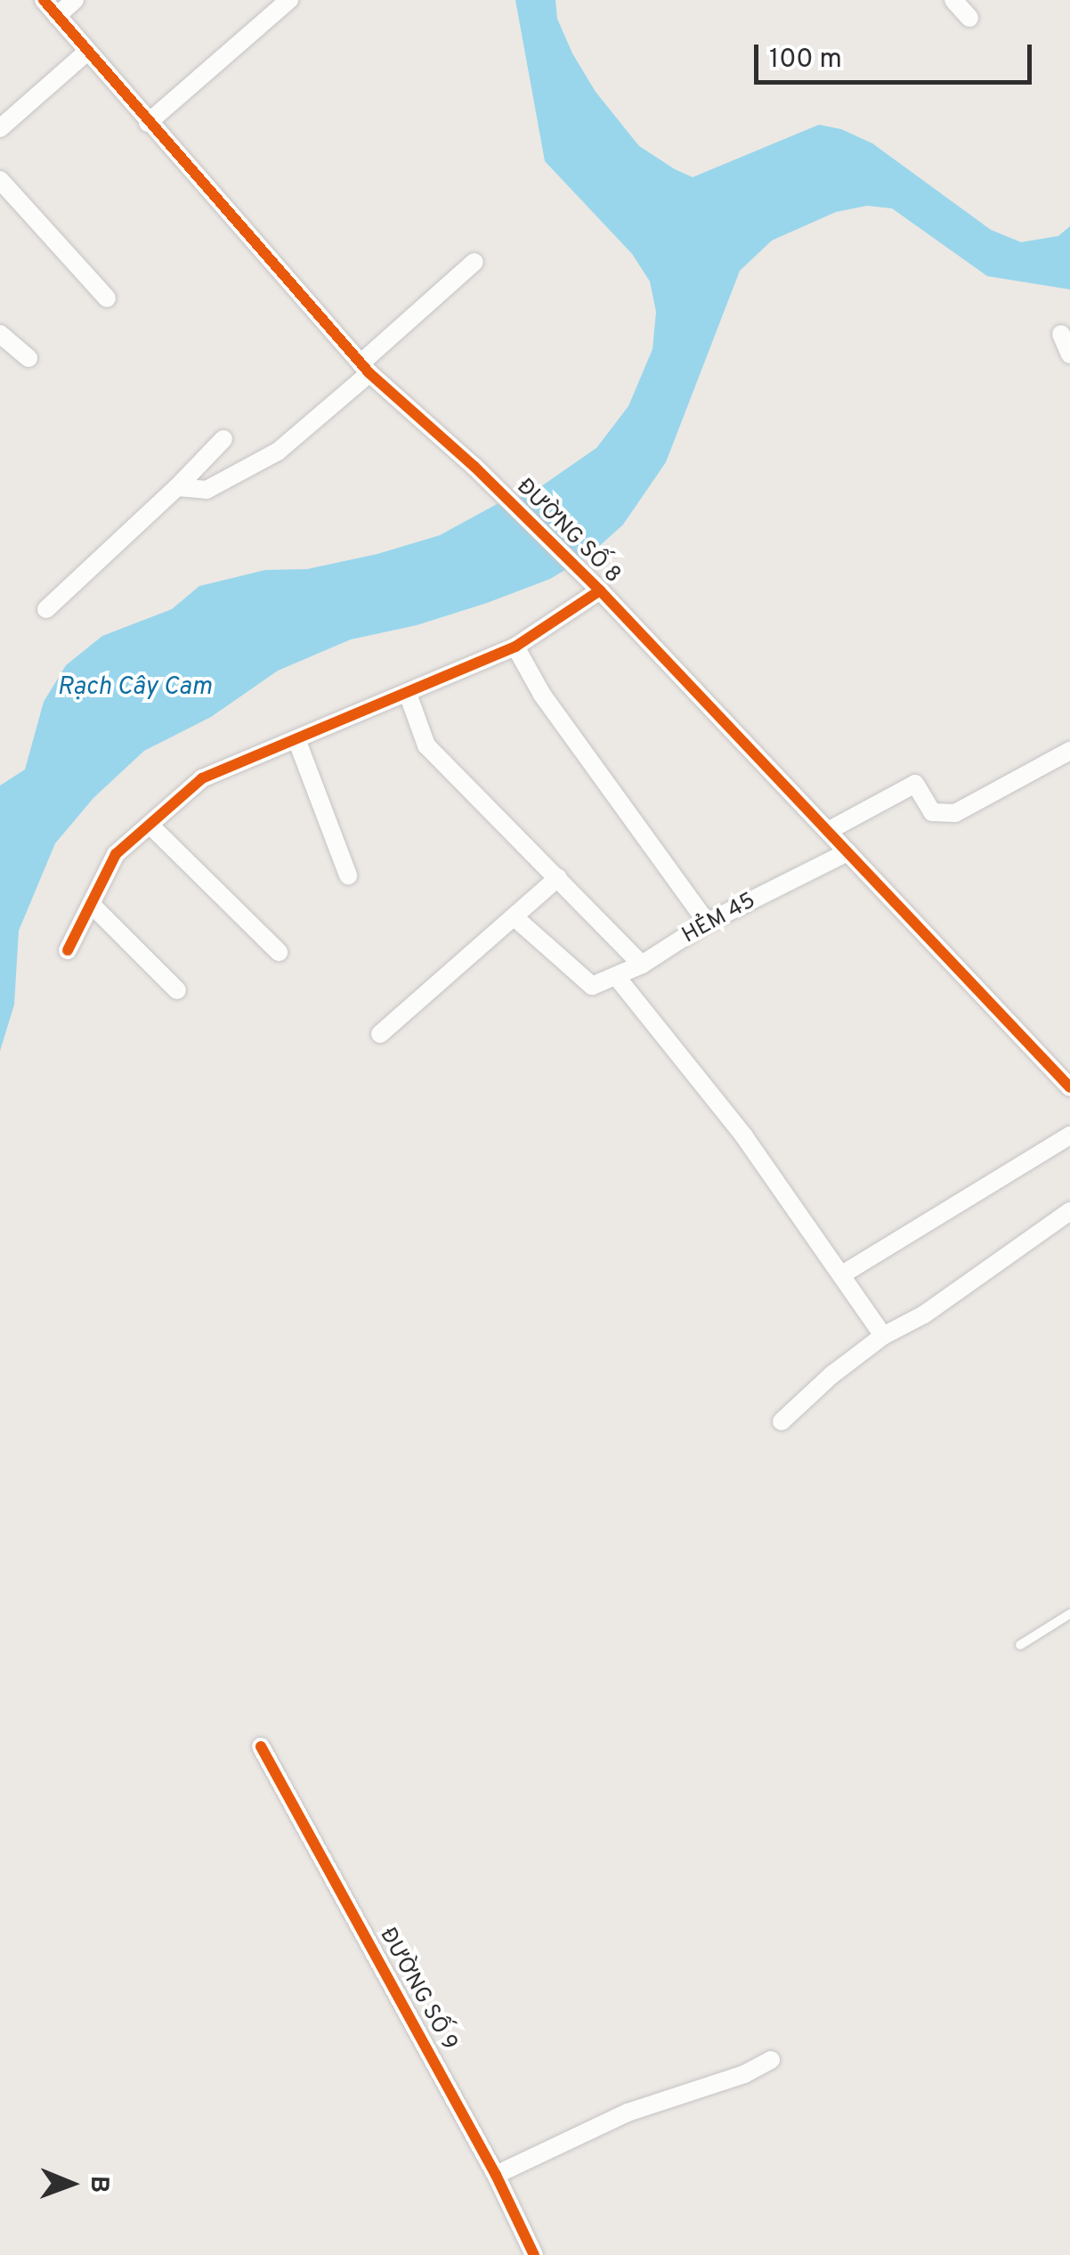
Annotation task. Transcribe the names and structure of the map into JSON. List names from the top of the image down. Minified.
{"streets":{"street":["ĐƯỜNG SỐ 8","HẺM 45","ĐƯỜNG SỐ 9"]},"crossings":[["ĐƯỜNG SỐ 8","HẺM 45"]],"water":["Rạch Cây Cam"],"scale_bar":"100 m","north":"right"}
